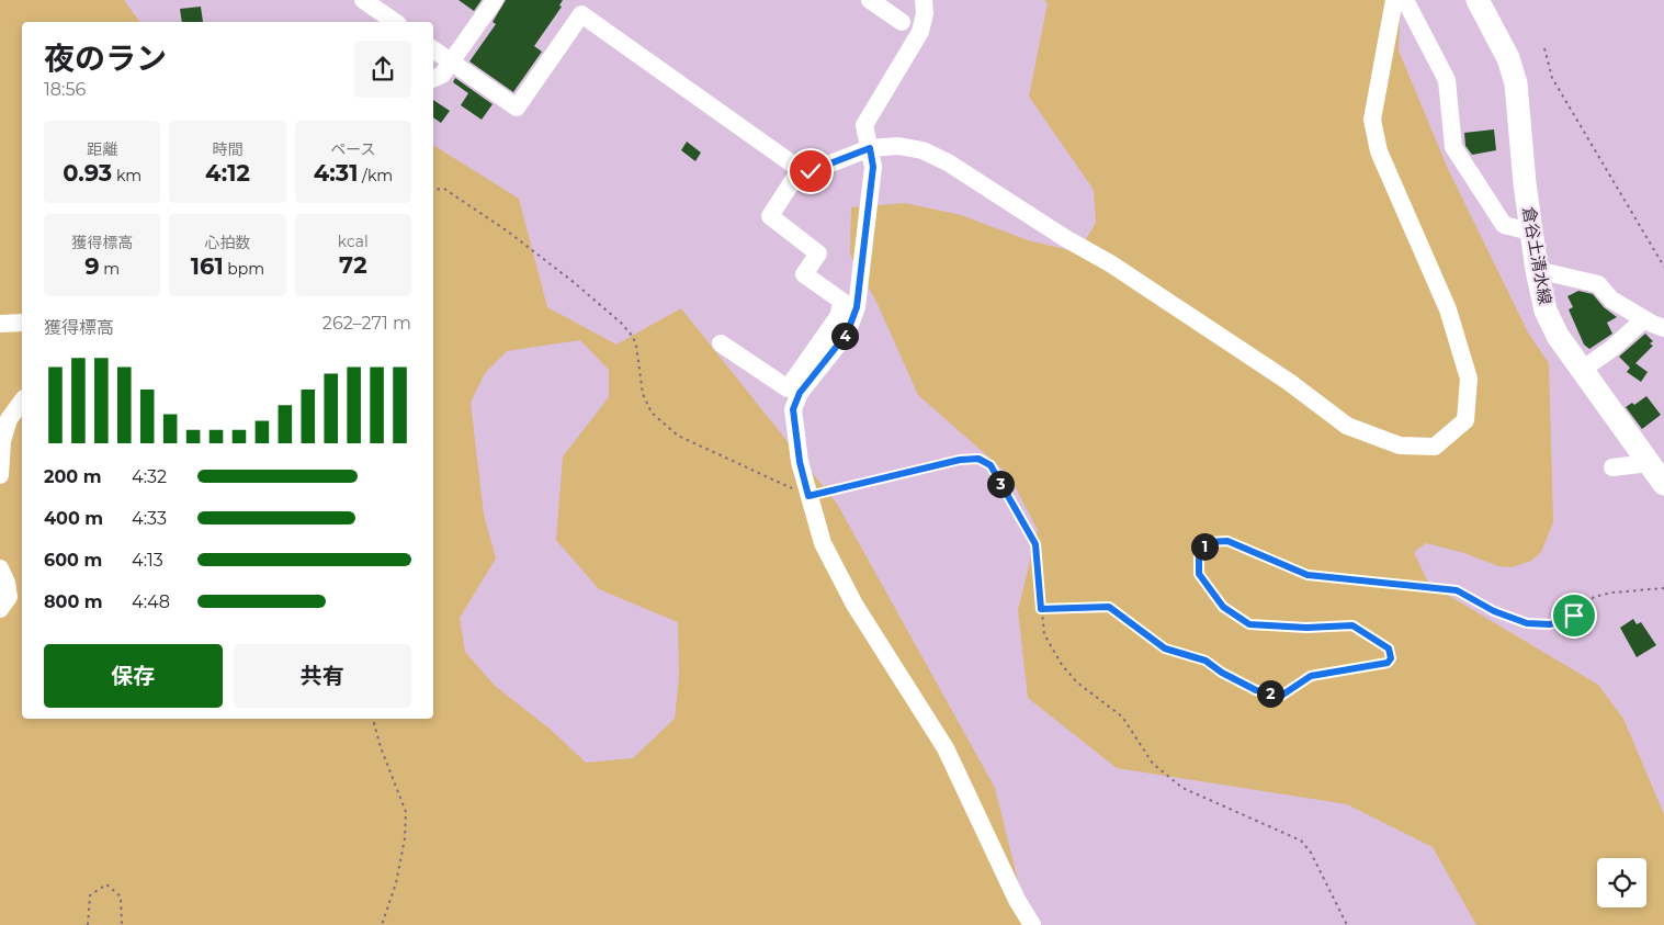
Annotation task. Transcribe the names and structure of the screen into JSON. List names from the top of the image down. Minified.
{"streets":{"main road":["倉谷土清水線"]},"page":{"heading":["夜のラン","18:56"],"stats":[["距離","0.93 km"],["時間","4:12"],["ペース","4:31 /km"],["獲得標高","9 m"],["心拍数","161 bpm"],["kcal","72"]],"chart":["獲得標高","262–271 m"],"pins":["4","3","1","2"],"list":[{"name":"200 m","note":"4:32"},{"name":"400 m","note":"4:33"},{"name":"600 m","note":"4:13"},{"name":"800 m","note":"4:48"}],"buttons":["保存","共有"]}}
